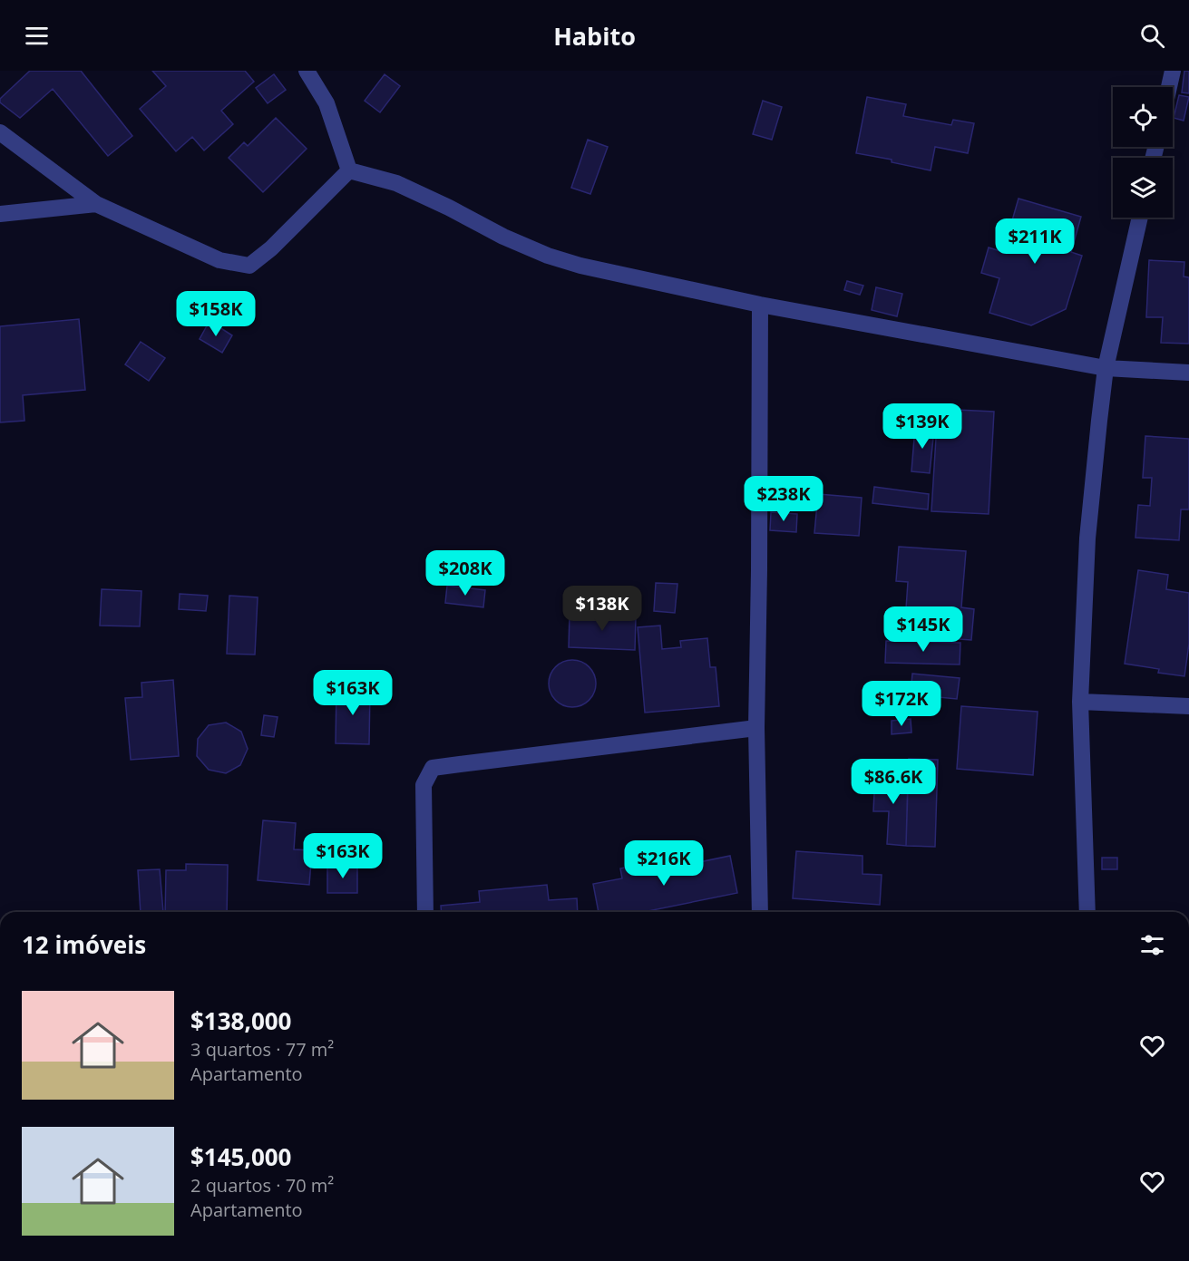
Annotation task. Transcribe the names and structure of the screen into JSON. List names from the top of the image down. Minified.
{"page":{"header":"Habito","price":["$211K","$158K","$139K","$238K","$208K","$138K","$145K","$163K","$172K","$86.6K","$163K","$216K"],"heading":"12 imóveis","list":[{"name":"$138,000","note":"3 quartos · 77 m² · Apartamento"},{"name":"$145,000","note":"2 quartos · 70 m² · Apartamento"}]}}
